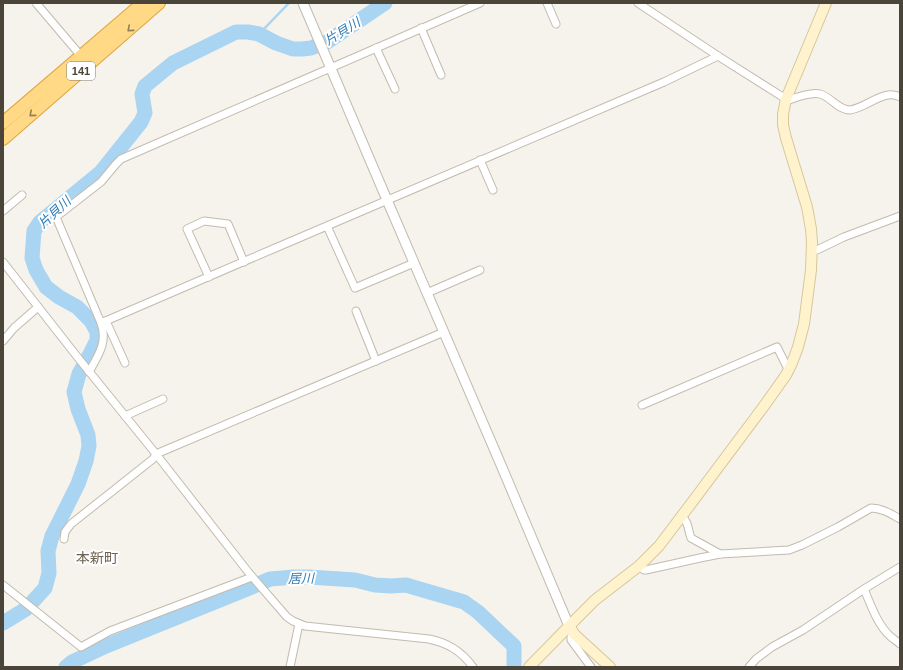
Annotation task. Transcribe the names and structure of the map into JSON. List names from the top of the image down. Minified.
{"streets":{"highway":["141"]},"districts":["本新町"],"water":["片貝川","居川"]}
